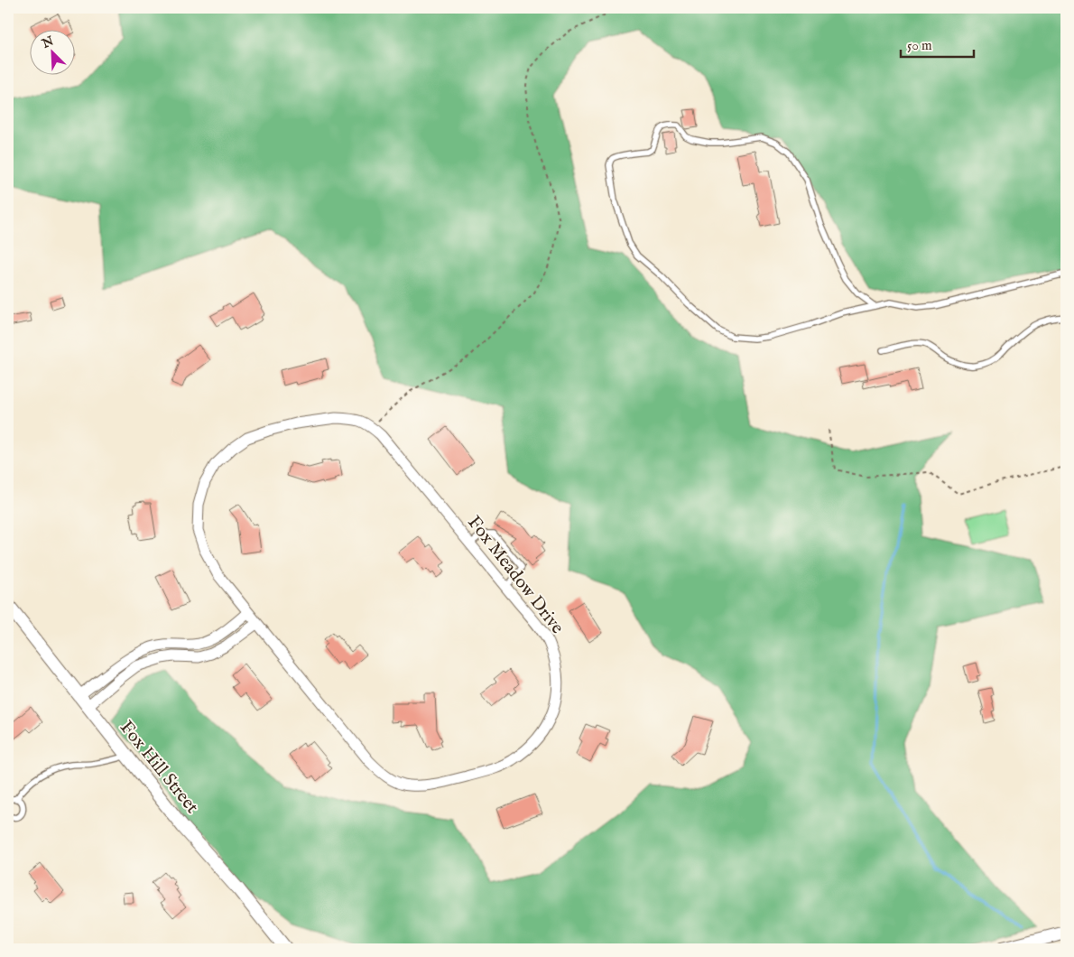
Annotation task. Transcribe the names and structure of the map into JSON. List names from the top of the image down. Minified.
{"streets":{"street":["Fox Meadow Drive","Fox Hill Street"]},"scale_bar":"50 m","north":"top left"}
